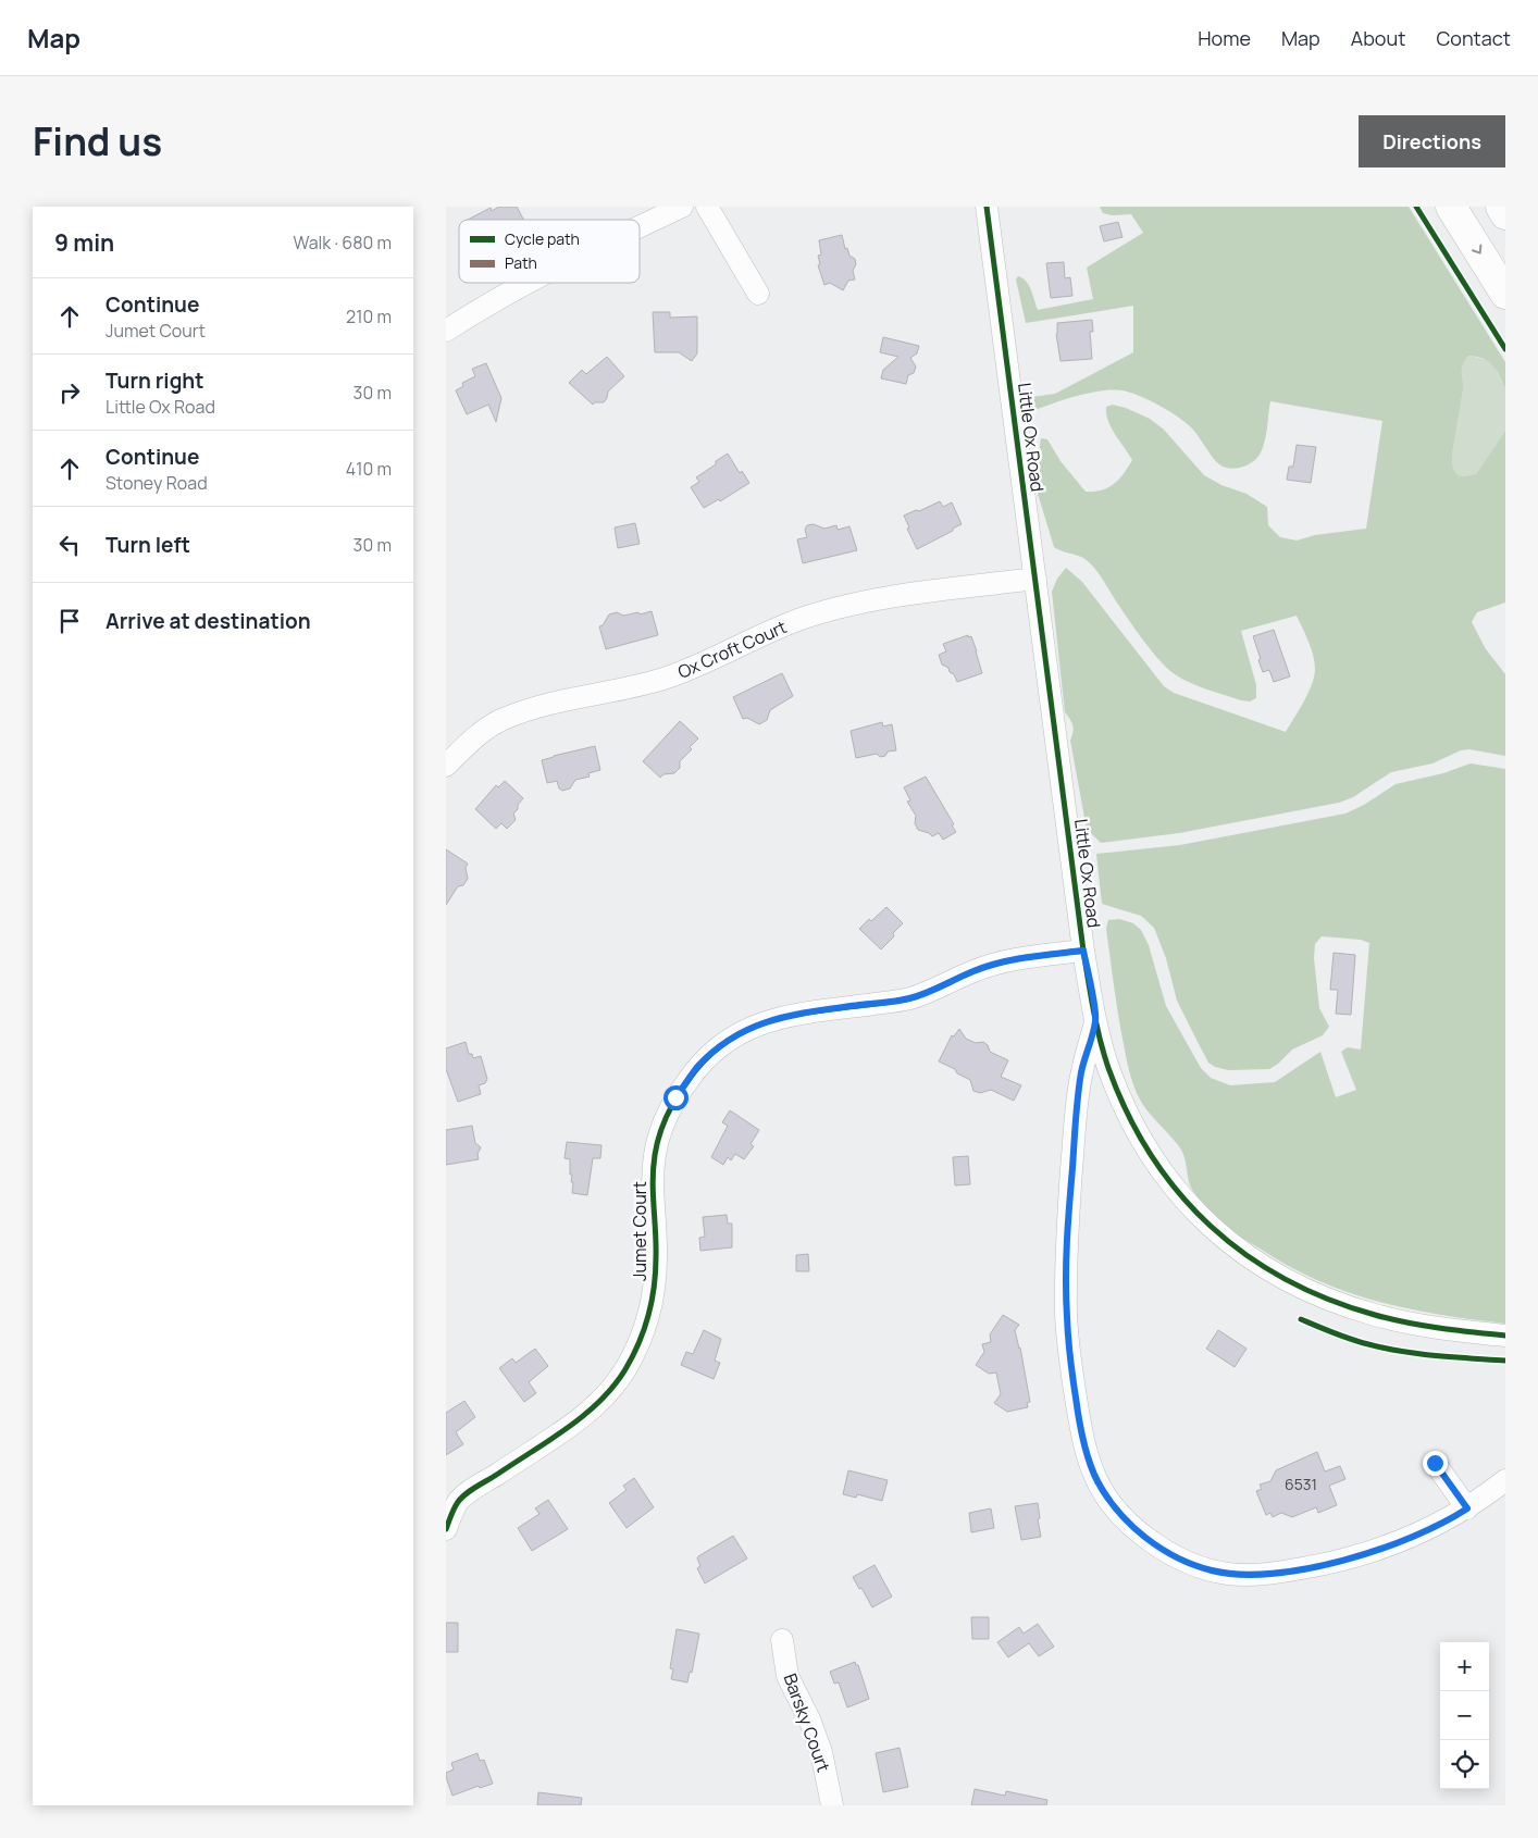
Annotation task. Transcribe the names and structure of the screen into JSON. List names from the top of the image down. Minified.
{"streets":{"street":["Little Ox Road","Ox Croft Court","Jumet Court","Barsky Court"]},"crossings":[["Little Ox Road","Ox Croft Court"],["Little Ox Road","Jumet Court"]],"house_numbers":["6531"],"legend":["Cycle path","Path"],"page":{"header":"Map","nav":["Home","Map","About","Contact"],"title":"Find us","buttons":"Directions","heading":["9 min","Walk · 680 m"],"list":[["Continue","Jumet Court","210 m"],["Turn right","Little Ox Road","30 m"],["Continue","Stoney Road","410 m"],["Turn left","30 m"],"Arrive at destination"],"map_buttons":["+","−"]}}
